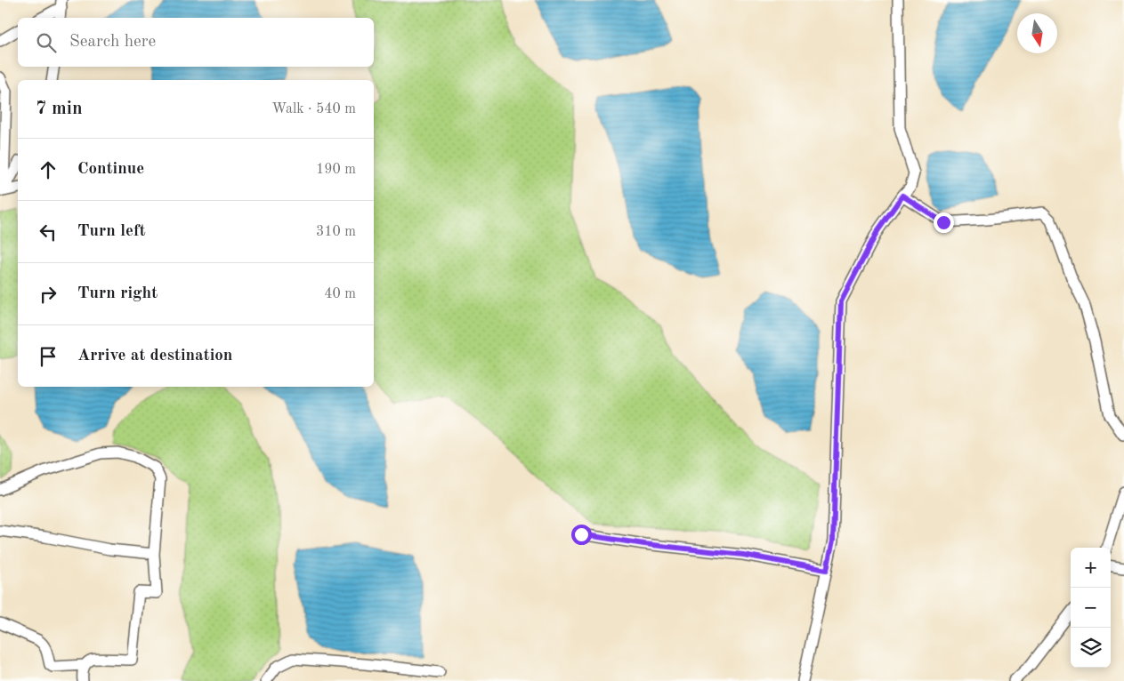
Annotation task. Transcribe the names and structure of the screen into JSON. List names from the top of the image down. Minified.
{"north":"bottom","page":{"search":"Search here","heading":["7 min","Walk · 540 m"],"list":[["Continue","190 m"],["Turn left","310 m"],["Turn right","40 m"],"Arrive at destination"],"map_buttons":["+","−"]}}
